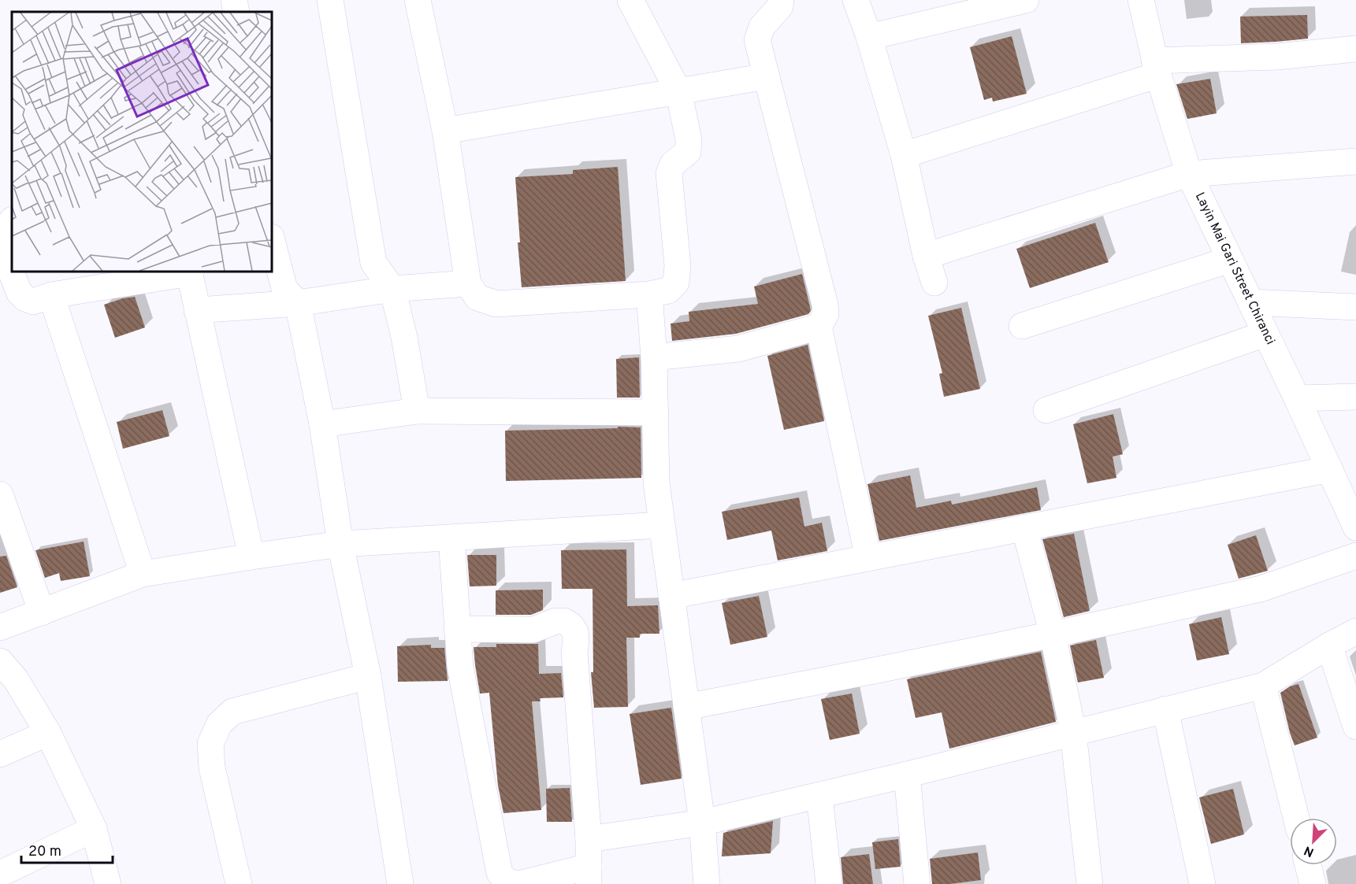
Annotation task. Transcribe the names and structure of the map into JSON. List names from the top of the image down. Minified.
{"streets":{"street":["Layin Mai Gari Street Chiranci"]},"scale_bar":"20 m","north":"bottom left"}
